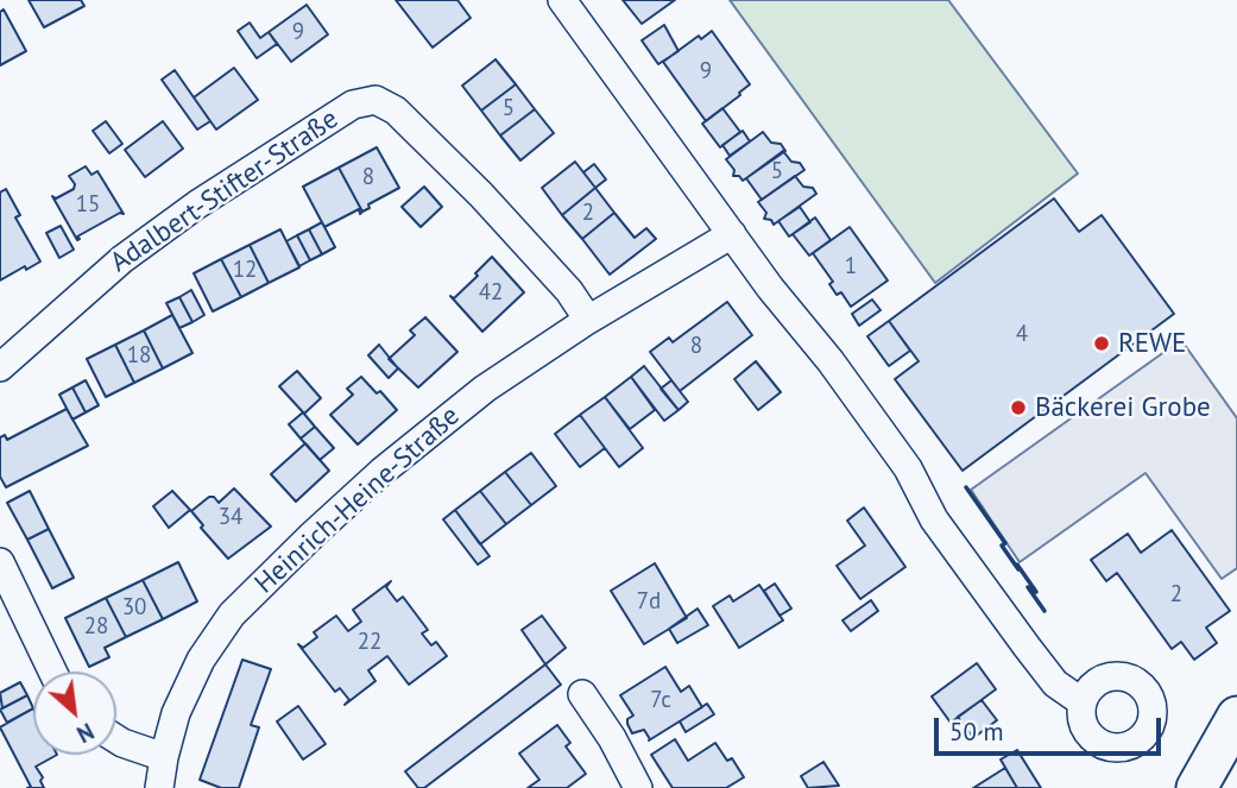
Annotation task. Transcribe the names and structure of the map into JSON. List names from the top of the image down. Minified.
{"streets":{"street":["Adalbert-Stifter-Straße","Heinrich-Heine-Straße"]},"crossings":[["Adalbert-Stifter-Straße","Heinrich-Heine-Straße"]],"places":["REWE","Bäckerei Grobe"],"house_numbers":["9","9","5","5","8","15","2","1","12","42","4","8","18","34","2","7d","30","28","22","7c"],"scale_bar":"50 m","north":"bottom right"}
